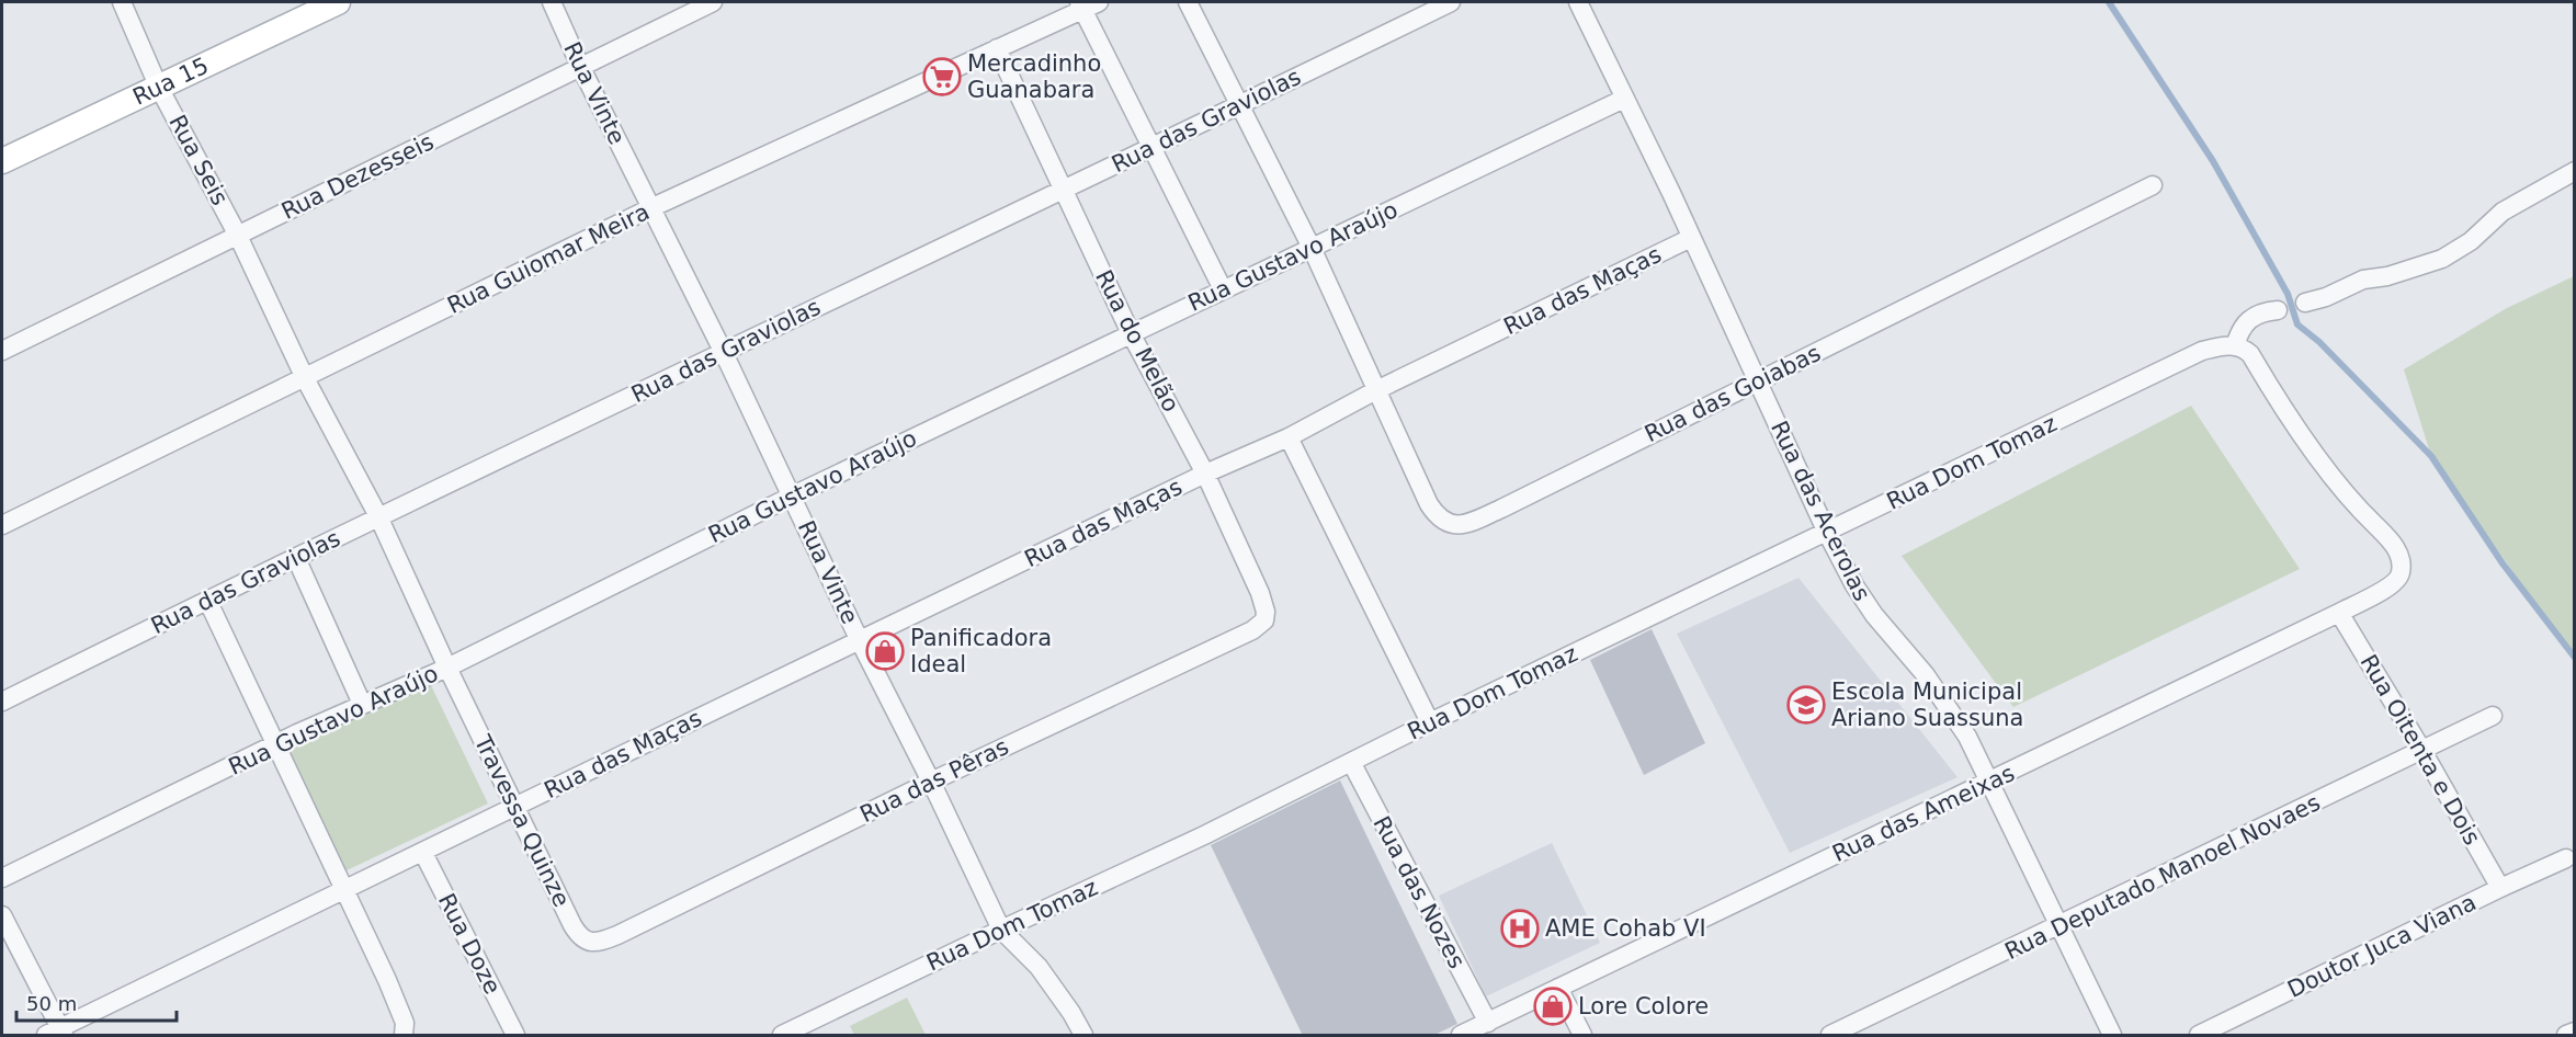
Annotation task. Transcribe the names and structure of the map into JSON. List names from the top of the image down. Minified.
{"streets":{"main road":["Rua 15"],"street":["Rua Vinte","Rua das Graviolas","Rua Seis","Rua Dezesseis","Rua Gustavo Araújo","Rua Guiomar Meira","Rua das Maças","Rua do Melão","Rua das Goiabas","Rua Dom Tomaz","Rua das Acerolas","Rua Oitenta e Dois","Rua das Pêras","Rua das Ameixas","Travessa Quinze","Rua Deputado Manoel Novaes","Rua das Nozes","Rua Doze","Doutor Juca Viana"]},"crossings":[["Rua 15","Rua Seis"],["Rua Vinte","Rua das Graviolas"],["Rua Vinte","Rua Dezesseis"],["Rua Vinte","Rua Gustavo Araújo"],["Rua Vinte","Rua Guiomar Meira"],["Rua Vinte","Rua das Maças"],["Rua Vinte","Rua Dom Tomaz"],["Rua Vinte","Rua das Pêras"],["Rua das Graviolas","Rua Seis"],["Rua das Graviolas","Rua do Melão"],["Rua das Graviolas","Rua das Goiabas"],["Rua das Graviolas","Travessa Quinze"],["Rua Seis","Rua Dezesseis"],["Rua Seis","Rua Guiomar Meira"],["Rua Seis","Travessa Quinze"],["Rua Gustavo Araújo","Rua do Melão"],["Rua Gustavo Araújo","Rua das Goiabas"],["Rua Gustavo Araújo","Rua das Acerolas"],["Rua Gustavo Araújo","Travessa Quinze"],["Rua Guiomar Meira","Rua do Melão"],["Rua das Maças","Rua do Melão"],["Rua das Maças","Rua das Goiabas"],["Rua das Maças","Rua das Acerolas"],["Rua das Maças","Travessa Quinze"],["Rua das Maças","Rua Doze"],["Rua do Melão","Rua das Pêras"],["Rua das Goiabas","Rua das Acerolas"],["Rua Dom Tomaz","Rua das Acerolas"],["Rua Dom Tomaz","Rua das Ameixas"],["Rua Dom Tomaz","Rua das Nozes"],["Rua das Acerolas","Rua das Ameixas"],["Rua das Acerolas","Rua Deputado Manoel Novaes"],["Rua Oitenta e Dois","Rua das Ameixas"],["Rua Oitenta e Dois","Rua Deputado Manoel Novaes"],["Rua Oitenta e Dois","Doutor Juca Viana"],["Rua das Pêras","Travessa Quinze"],["Rua das Ameixas","Rua das Nozes"]],"places":{"supermarket":["Mercadinho Guanabara"],"shop":["Panificadora Ideal","Lore Colore"],"school or university":["Escola Municipal Ariano Suassuna"],"hospital":["AME Cohab VI"]},"scale_bar":"50 m"}
